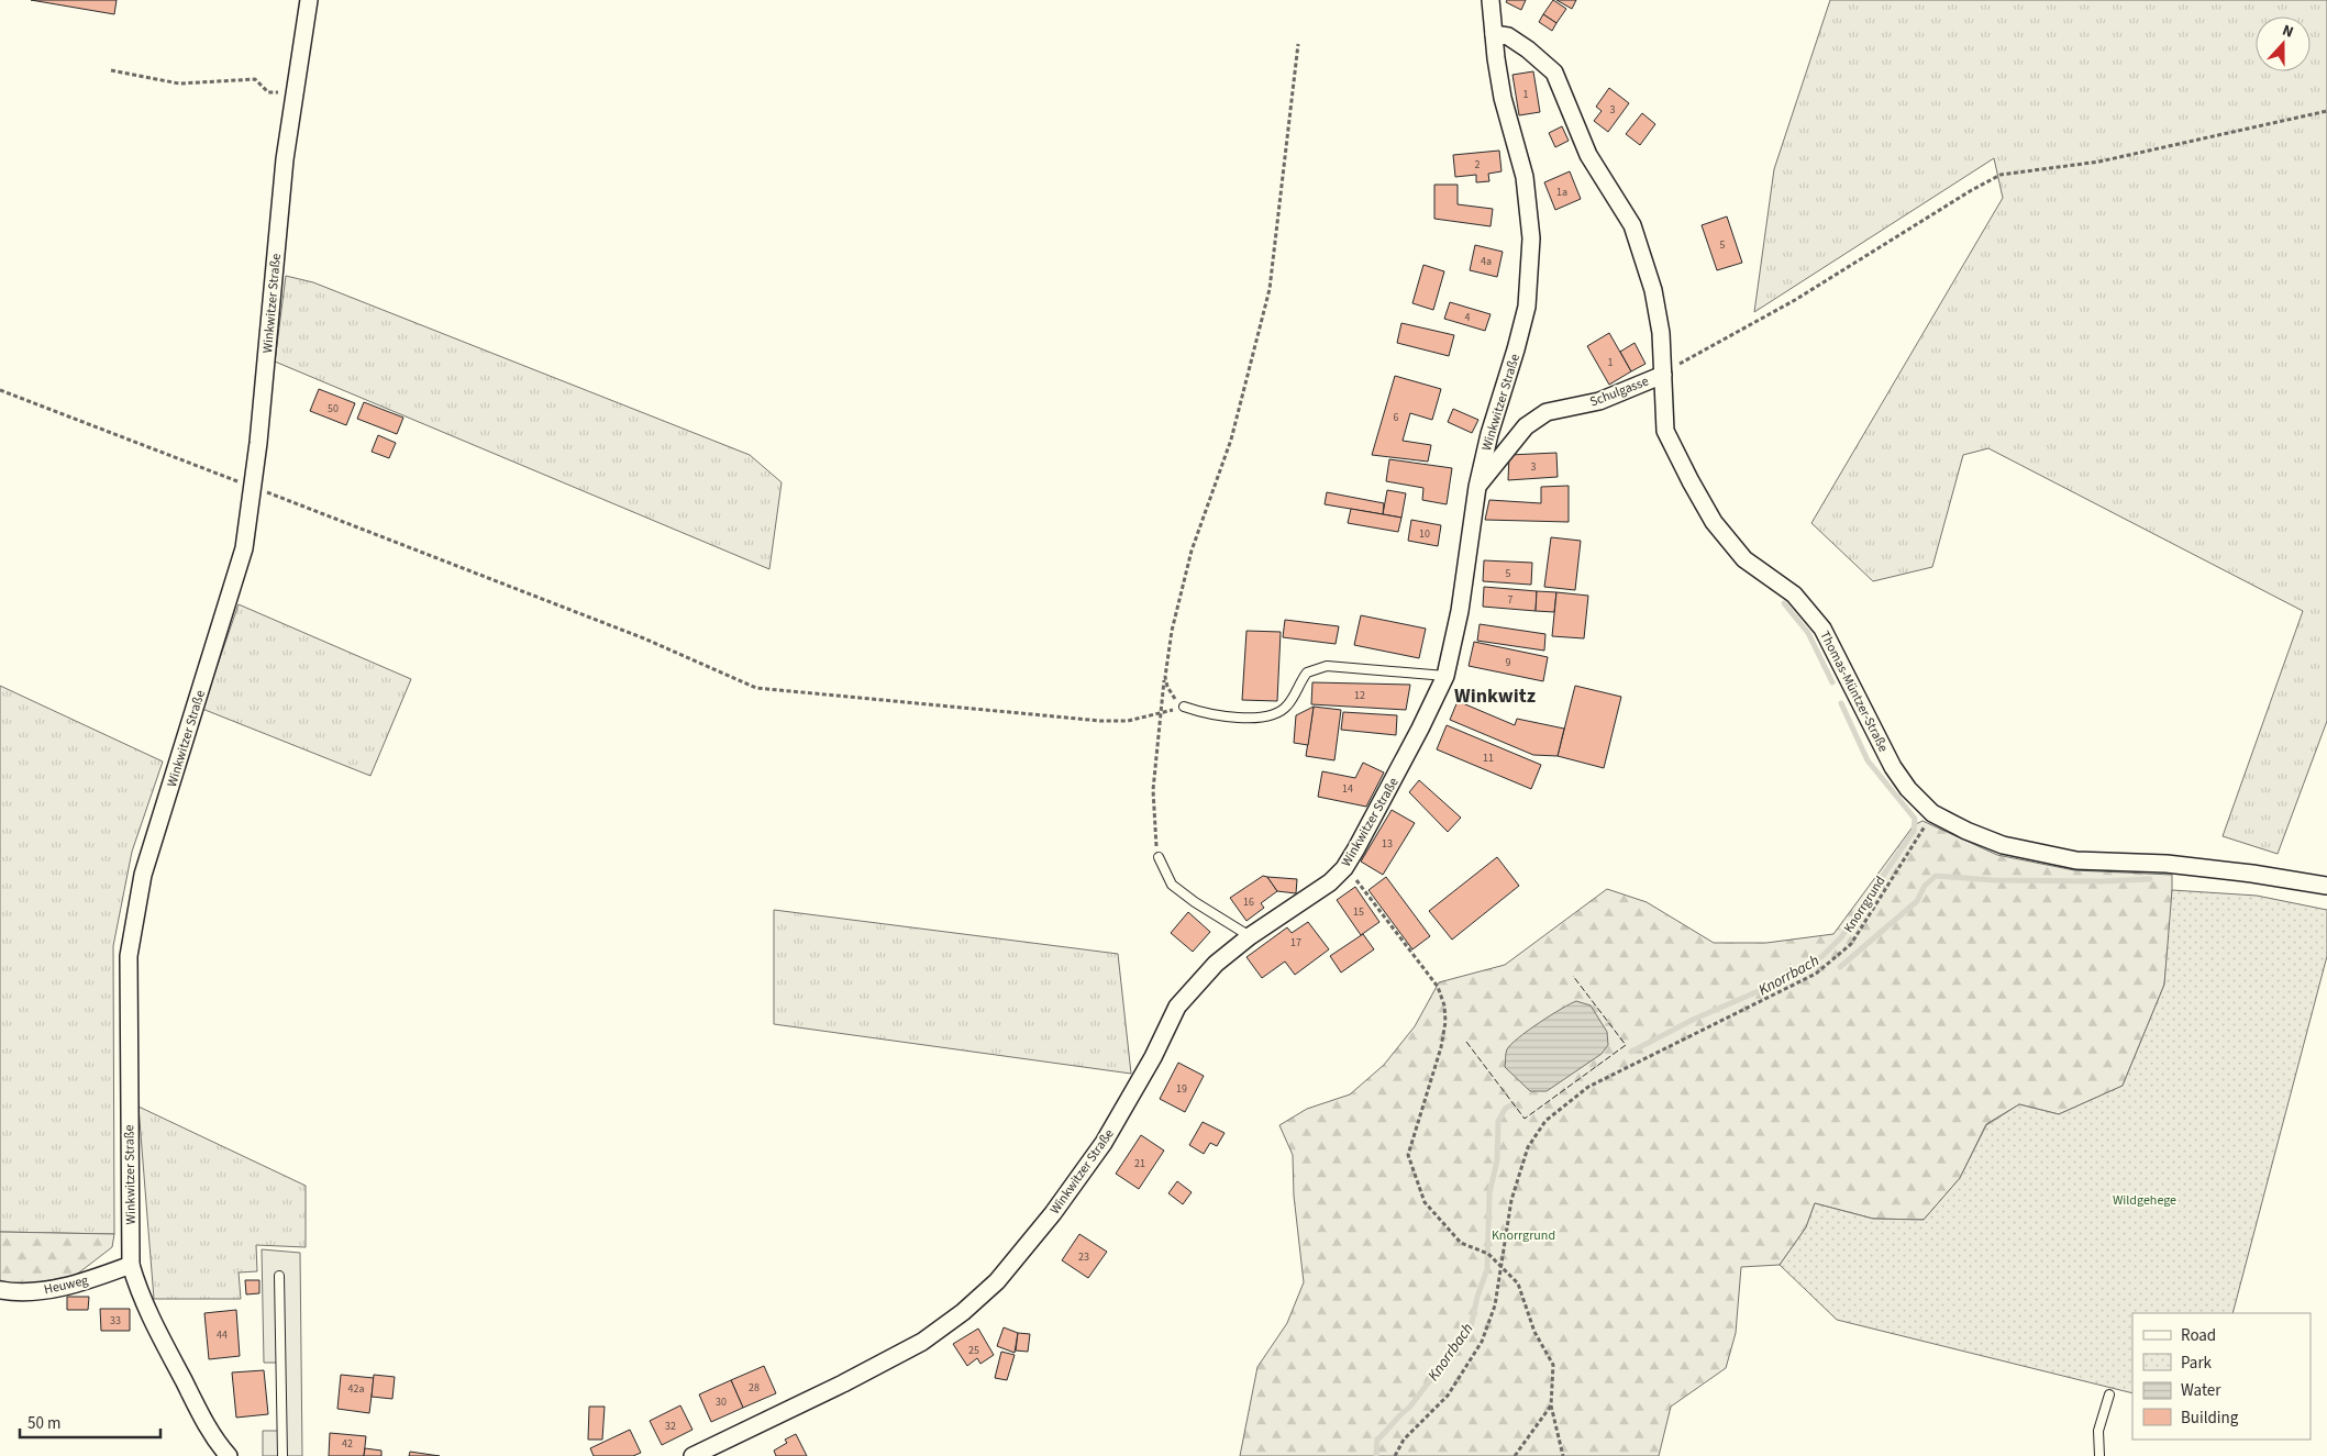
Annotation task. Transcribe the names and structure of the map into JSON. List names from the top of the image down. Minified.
{"streets":{"street":["Winkwitzer Straße","Schulgasse","Thomas-Müntzer-Straße","Heuweg"],"path":["Knorrgrund"]},"crossings":[["Winkwitzer Straße","Schulgasse"],["Winkwitzer Straße","Thomas-Müntzer-Straße"],["Winkwitzer Straße","Heuweg"],["Schulgasse","Thomas-Müntzer-Straße"],["Thomas-Müntzer-Straße","Knorrgrund"]],"districts":["Winkwitz"],"water":["Knorrbach"],"parks":["Wildgehege","Knorrgrund"],"house_numbers":["1","3","2","1a","5","4a","4","1","50","6","3","10","5","7","9","12","11","14","13","16","15","17","19","21","23","33","44","25","28","42a","30","32","42"],"legend":["Road","Park","Water","Building"],"scale_bar":"50 m","north":"top"}
